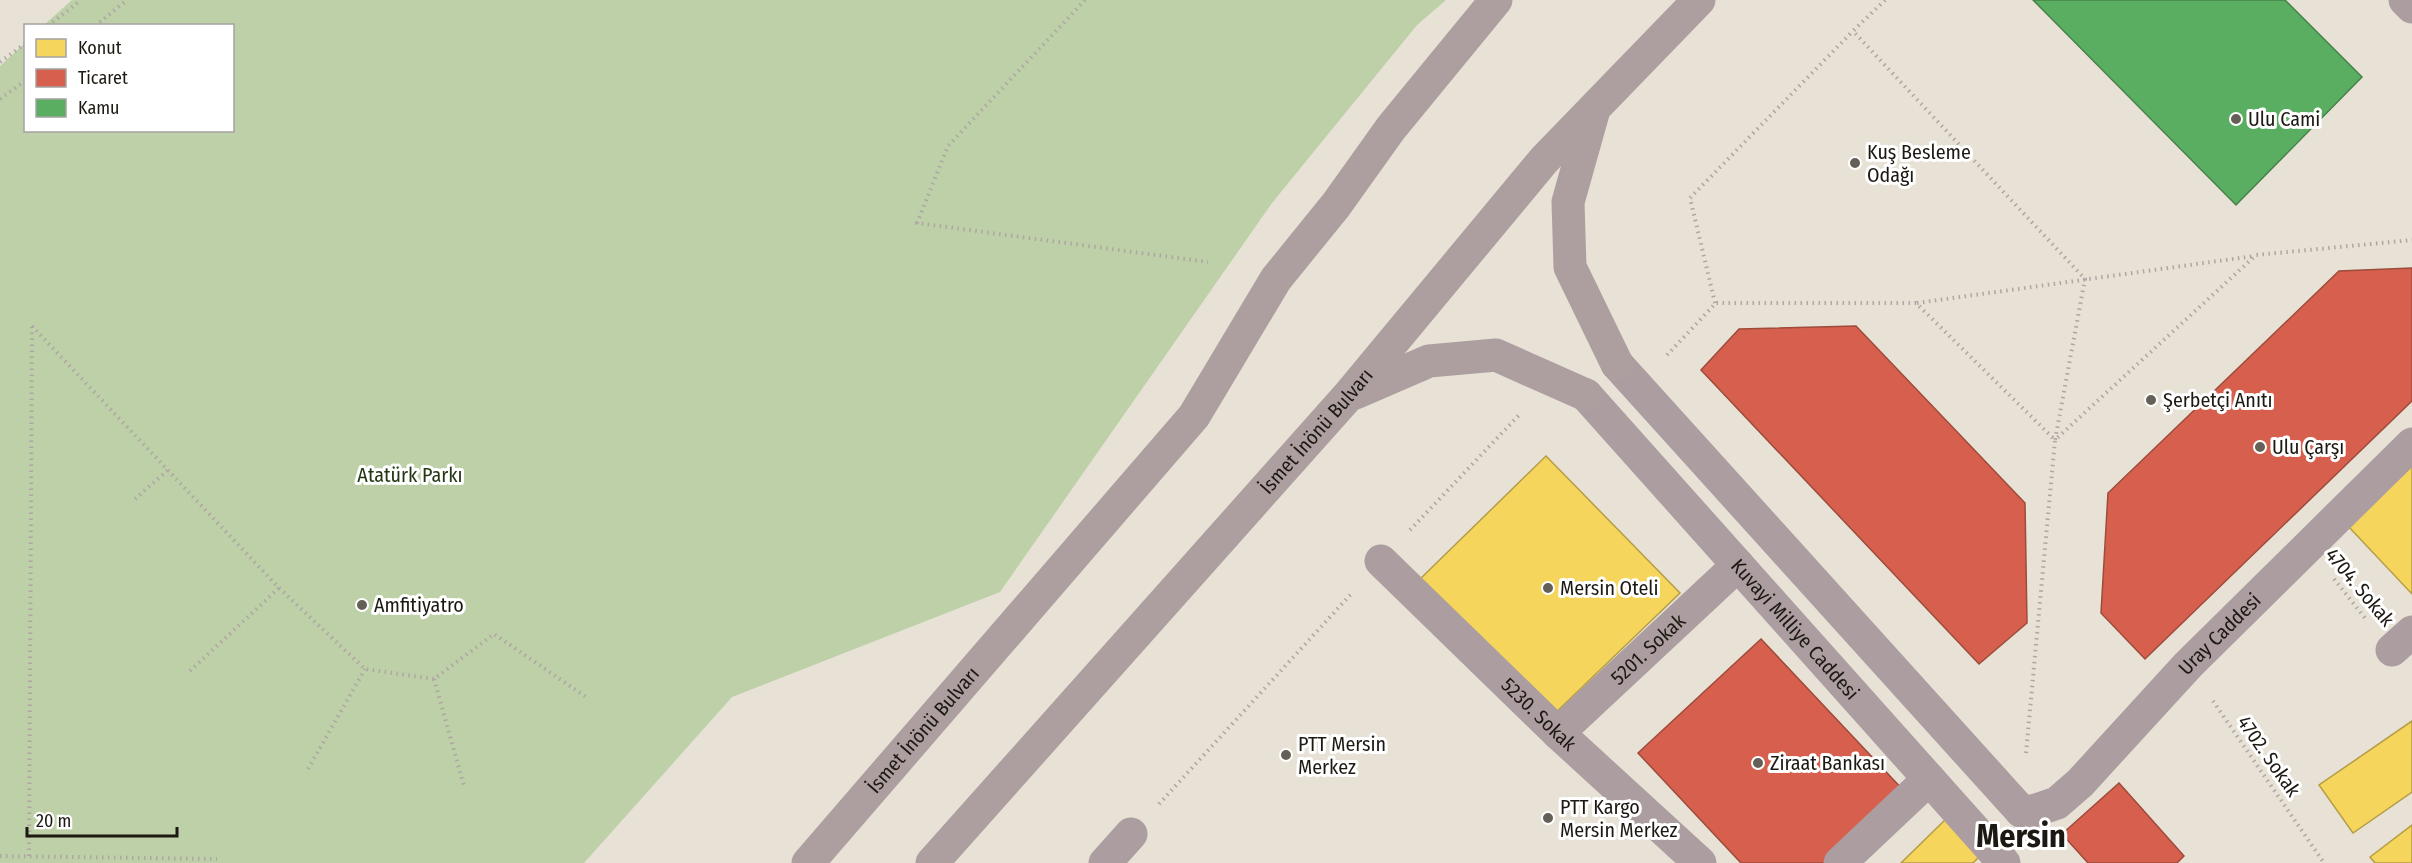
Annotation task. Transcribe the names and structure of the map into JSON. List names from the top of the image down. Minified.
{"streets":{"main road":["İsmet İnönü Bulvarı"],"street":["Kuvayi Milliye Caddesi","Uray Caddesi","5201. Sokak","5230. Sokak"],"path":["4704. Sokak","4702. Sokak"]},"crossings":[["4704. Sokak","Uray Caddesi"],["Kuvayi Milliye Caddesi","5201. Sokak"],["Uray Caddesi","4702. Sokak"],["5201. Sokak","5230. Sokak"]],"districts":["Mersin"],"parks":["Atatürk Parkı"],"places":["Ulu Cami","Kuş Besleme Odağı","Şerbetçi Anıtı","Ulu Çarşı","Mersin Oteli","Amfitiyatro","PTT Mersin Merkez","Ziraat Bankası","PTT Kargo Mersin Merkez"],"legend":["Konut","Ticaret","Kamu"],"scale_bar":"20 m"}
